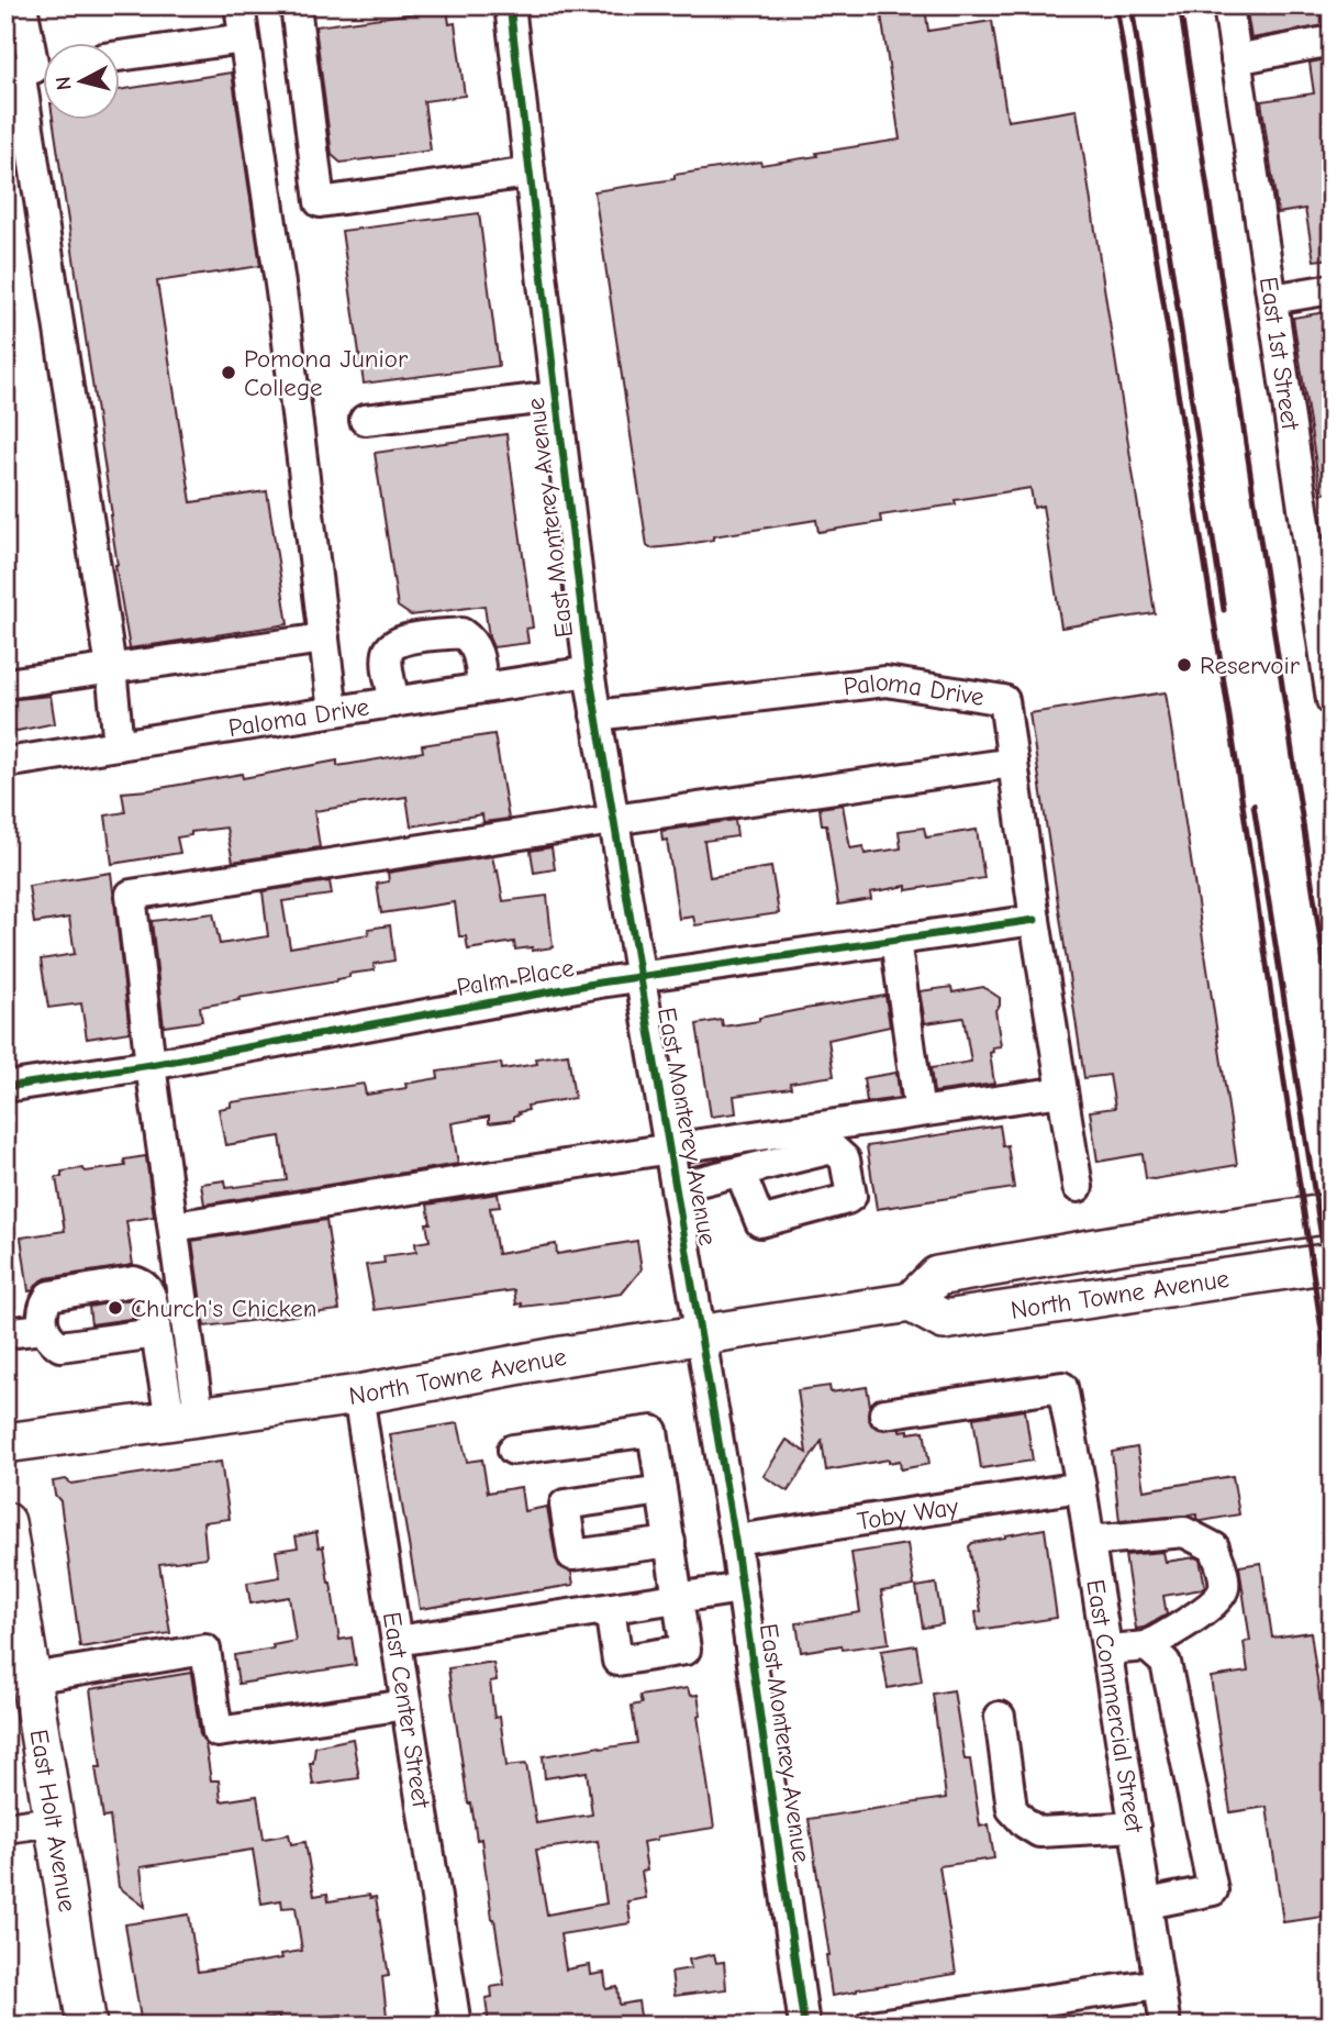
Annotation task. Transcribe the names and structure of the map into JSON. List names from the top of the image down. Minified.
{"streets":{"main road":["North Towne Avenue","East Holt Avenue"],"street":["East 1st Street","East Monterey Avenue","Paloma Drive","Palm Place","Toby Way","East Commercial Street","East Center Street"]},"crossings":[["East Monterey Avenue","Paloma Drive"],["East Monterey Avenue","Palm Place"],["East Monterey Avenue","North Towne Avenue"],["East Monterey Avenue","Toby Way"],["North Towne Avenue","East Center Street"],["Toby Way","East Commercial Street"]],"places":["Pomona Junior College","Reservoir","Church's Chicken"],"north":"left"}
